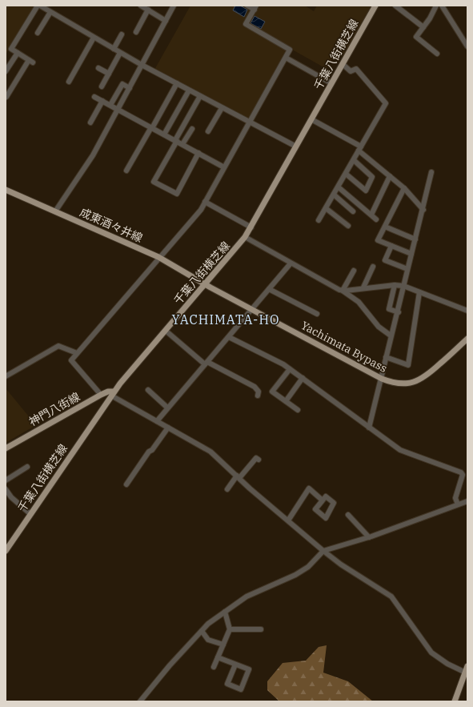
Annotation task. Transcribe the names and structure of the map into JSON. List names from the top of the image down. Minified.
{"streets":{"main road":["千葉八街横芝線","成東酒々井線","Yachimata Bypass","神門八街線"]},"crossings":[["千葉八街横芝線","成東酒々井線"],["千葉八街横芝線","Yachimata Bypass"],["千葉八街横芝線","神門八街線"],["成東酒々井線","Yachimata Bypass"]],"districts":["YACHIMATA-HO"]}
